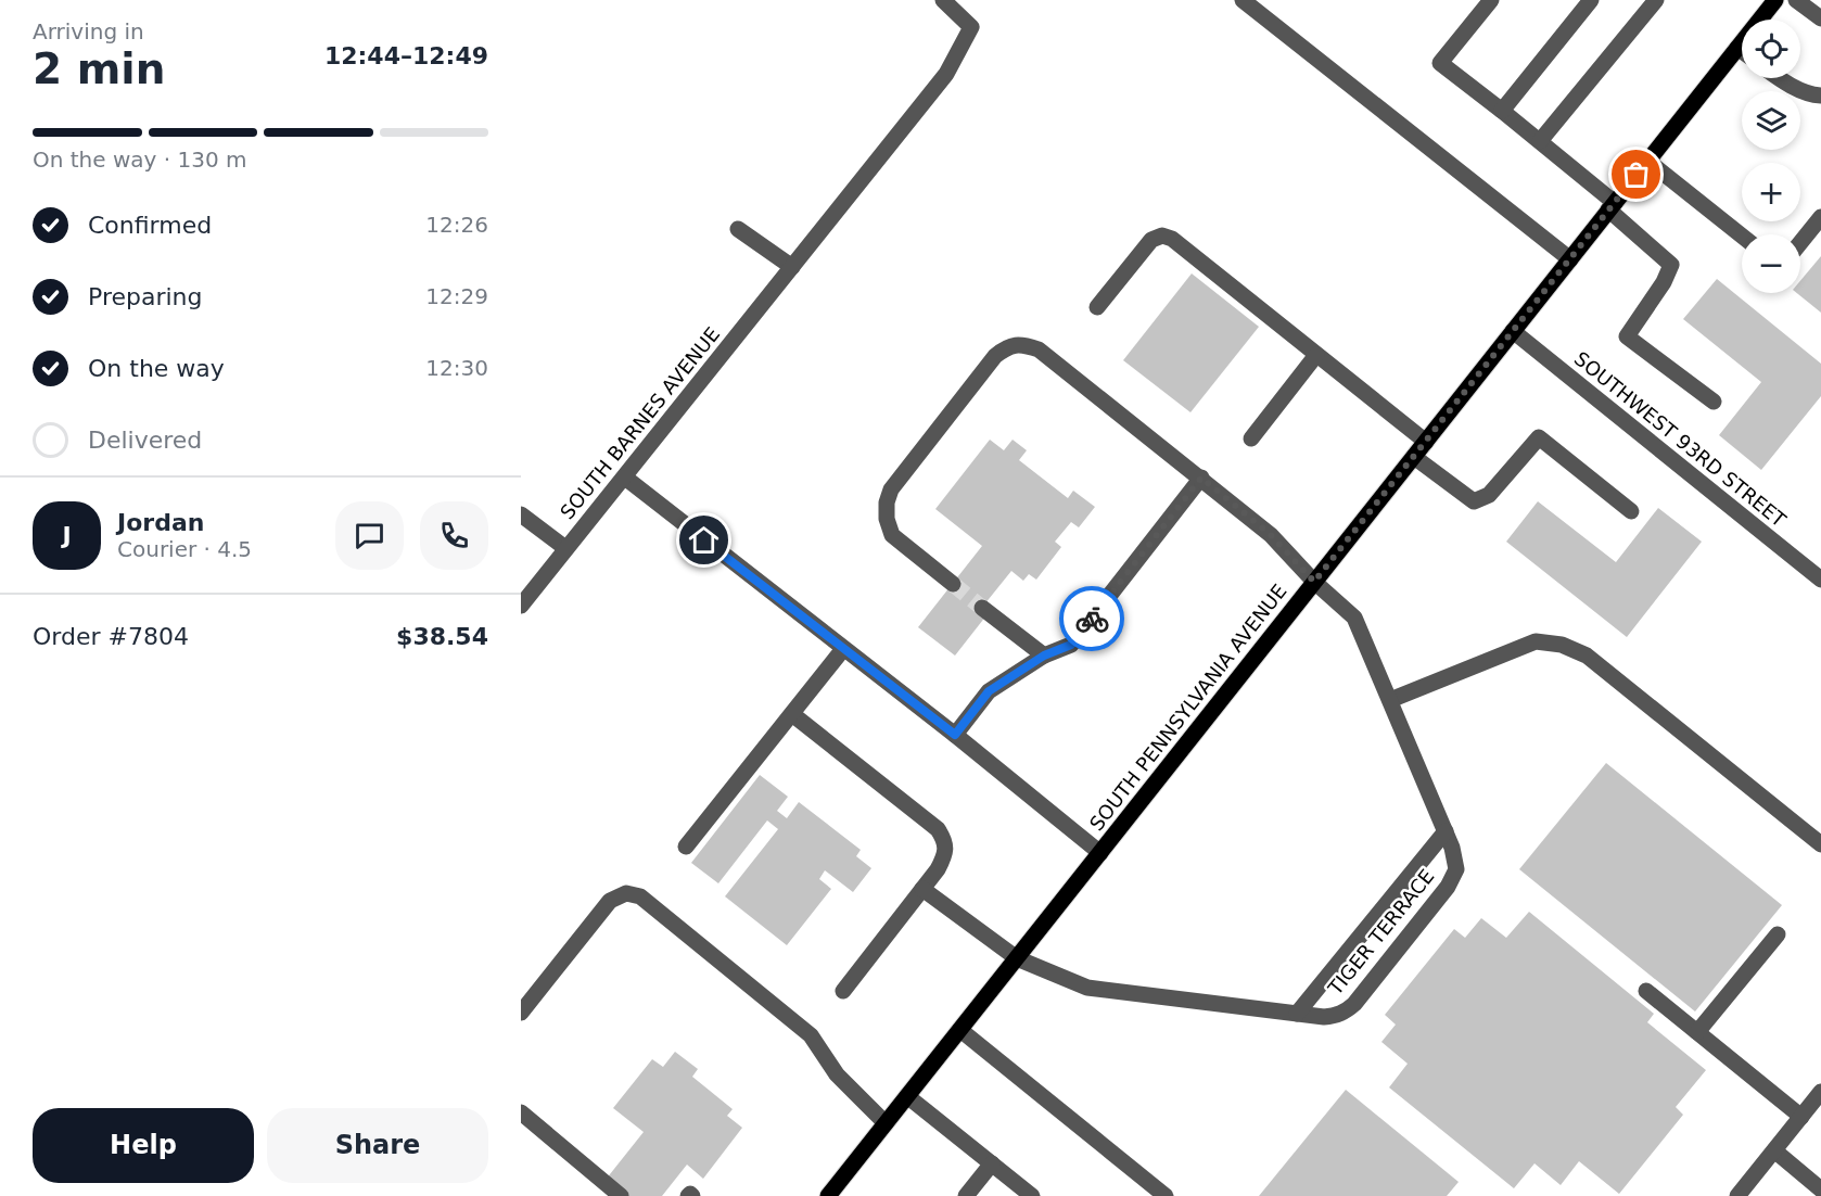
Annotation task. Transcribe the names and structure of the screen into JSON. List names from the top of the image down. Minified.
{"streets":{"main road":["SOUTH PENNSYLVANIA AVENUE"],"street":["SOUTH BARNES AVENUE","SOUTHWEST 93RD STREET","TIGER TERRACE"]},"crossings":[["SOUTHWEST 93RD STREET","SOUTH PENNSYLVANIA AVENUE"],["SOUTH PENNSYLVANIA AVENUE","TIGER TERRACE"]],"page":{"heading":["2 min","Arriving in","12:44–12:49"],"panel":["Jordan","Courier · 4.5","Order #7804","$38.54"],"map_buttons":["+","−"],"bar":"On the way · 130 m","list":[["Confirmed","12:26"],["Preparing","12:29"],["On the way","12:30"],"Delivered"],"round":"J","buttons":["Help","Share"]}}
